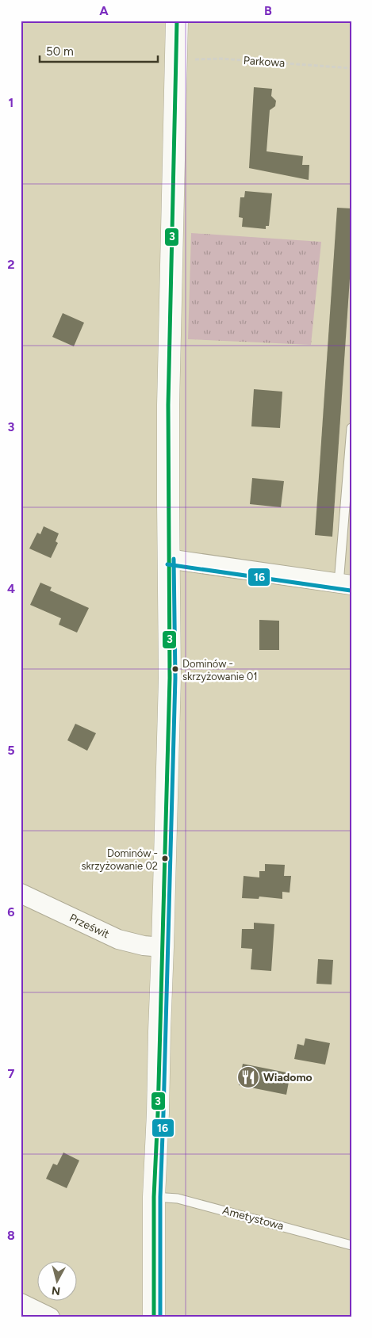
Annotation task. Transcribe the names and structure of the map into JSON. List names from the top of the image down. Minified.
{"streets":{"street":["Prześwit"],"lane":["Ametystowa"],"path":["Parkowa"]},"places":{"other":["Dominów - skrzyżowanie 01","Dominów - skrzyżowanie 02"],"restaurant":["Wiadomo"]},"lines":["transit line 3","transit line 16"],"scale_bar":"50 m","north":"bottom","grid":{"columns":["A","B"],"rows":["1","2","3","4","5","6","7","8"]}}
